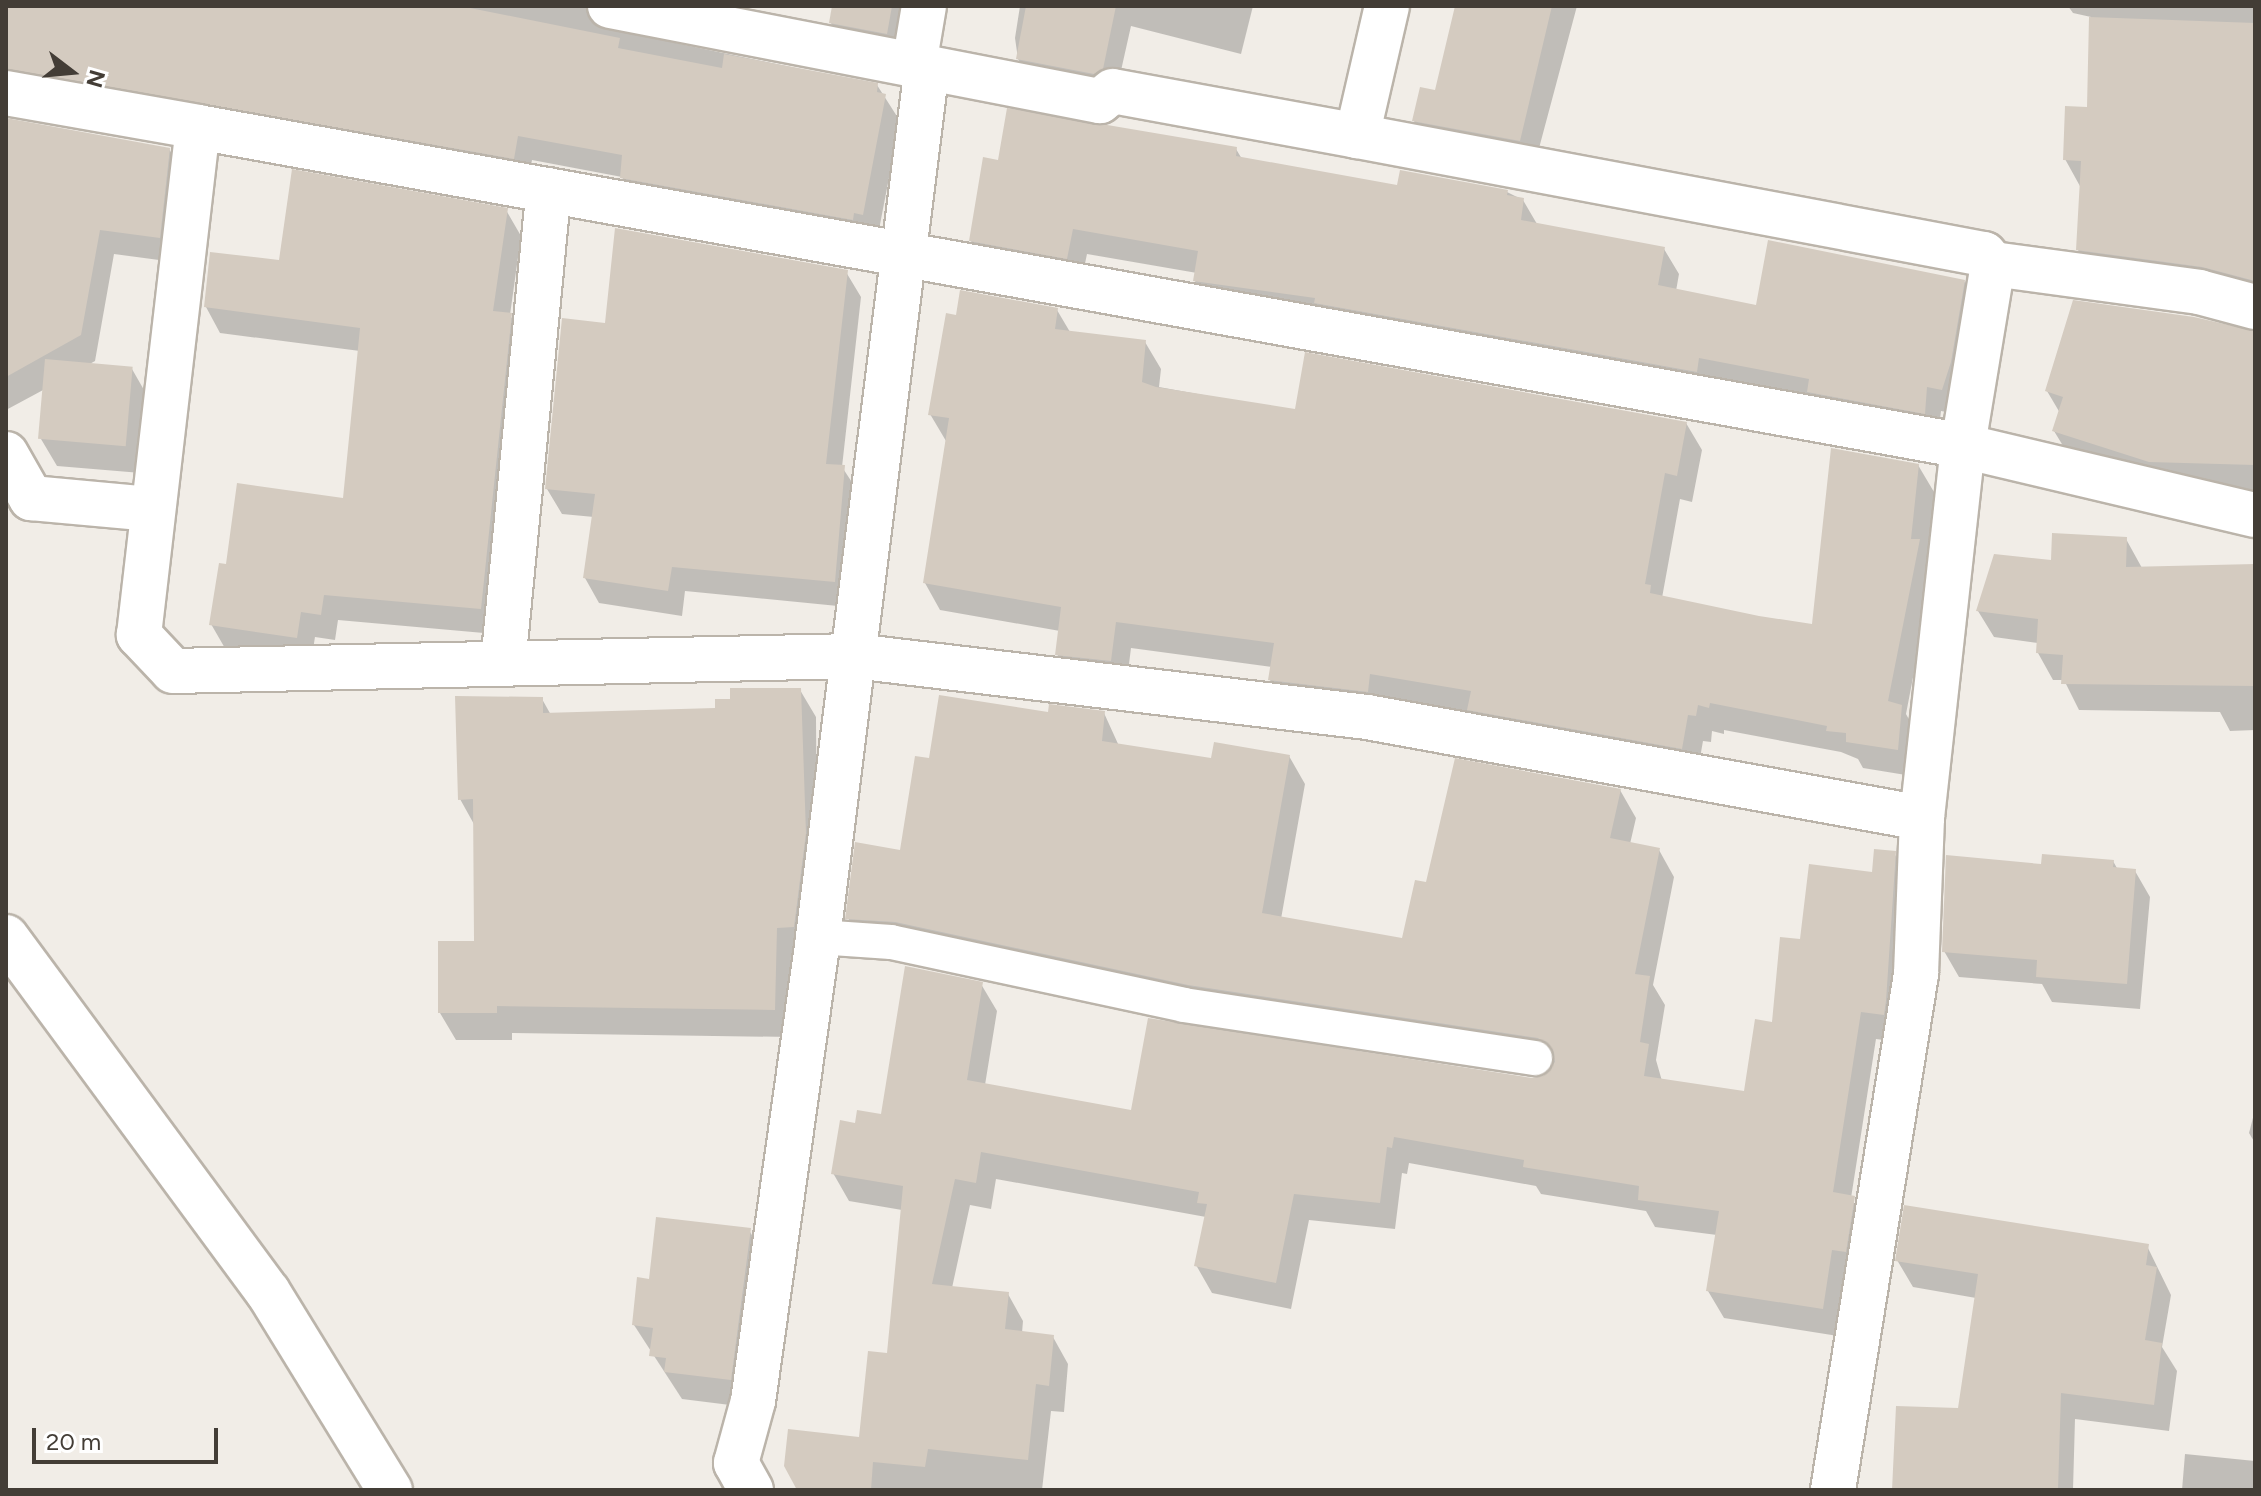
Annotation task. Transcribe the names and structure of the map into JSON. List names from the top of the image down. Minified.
{"scale_bar":"20 m","north":"right"}
